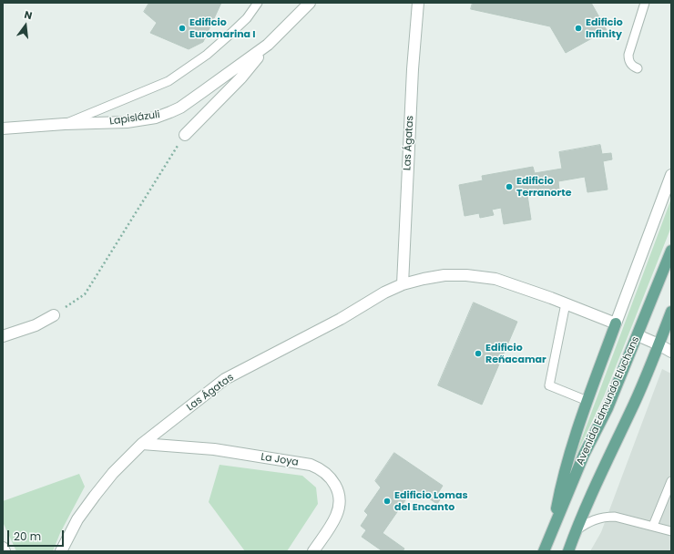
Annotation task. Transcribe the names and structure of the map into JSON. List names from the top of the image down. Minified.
{"streets":{"main road":["Avenida Edmundo Eluchans"],"street":["Lapislázuli","Las Ágatas","La Joya"]},"crossings":[["Las Ágatas","La Joya"]],"places":["Edificio Euromarina I","Edificio Infinity","Edificio Terranorte","Edificio Reñacamar","Edificio Lomas del Encanto"],"scale_bar":"20 m","north":"top"}
